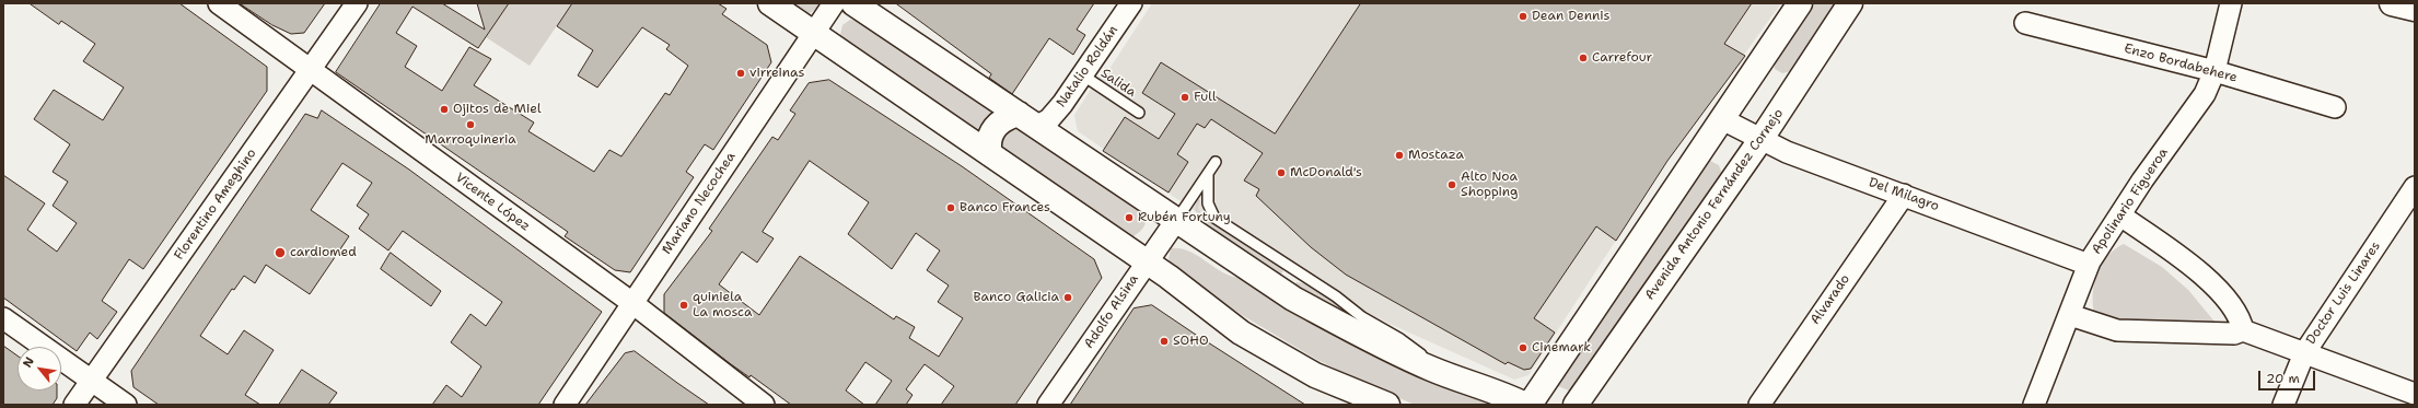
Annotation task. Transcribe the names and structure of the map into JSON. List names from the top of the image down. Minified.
{"streets":{"main road":["Avenida Antonio Fernández Cornejo"],"street":["Enzo Bordabehere","Natalio Roldán","Del Milagro","Apolinario Figueroa","Vicente López","Mariano Necochea","Florentino Ameghino","Doctor Luis Linares","Alvarado","Adolfo Alsina"],"lane":["Salida"]},"crossings":[["Enzo Bordabehere","Apolinario Figueroa"],["Natalio Roldán","Salida"],["Del Milagro","Apolinario Figueroa"],["Del Milagro","Avenida Antonio Fernández Cornejo"],["Del Milagro","Alvarado"],["Vicente López","Mariano Necochea"],["Vicente López","Florentino Ameghino"]],"places":["Dean Dennis","Carrefour","virreinas","Full","Ojitos de Miel","Marroquineria","Mostaza","McDonald's","Alto Noa Shopping","Banco Frances","Rubén Fortuny","cardiomed","Banco Galicia","quiniela La mosca","SOHO","Cinemark"],"scale_bar":"20 m","north":"top left"}
